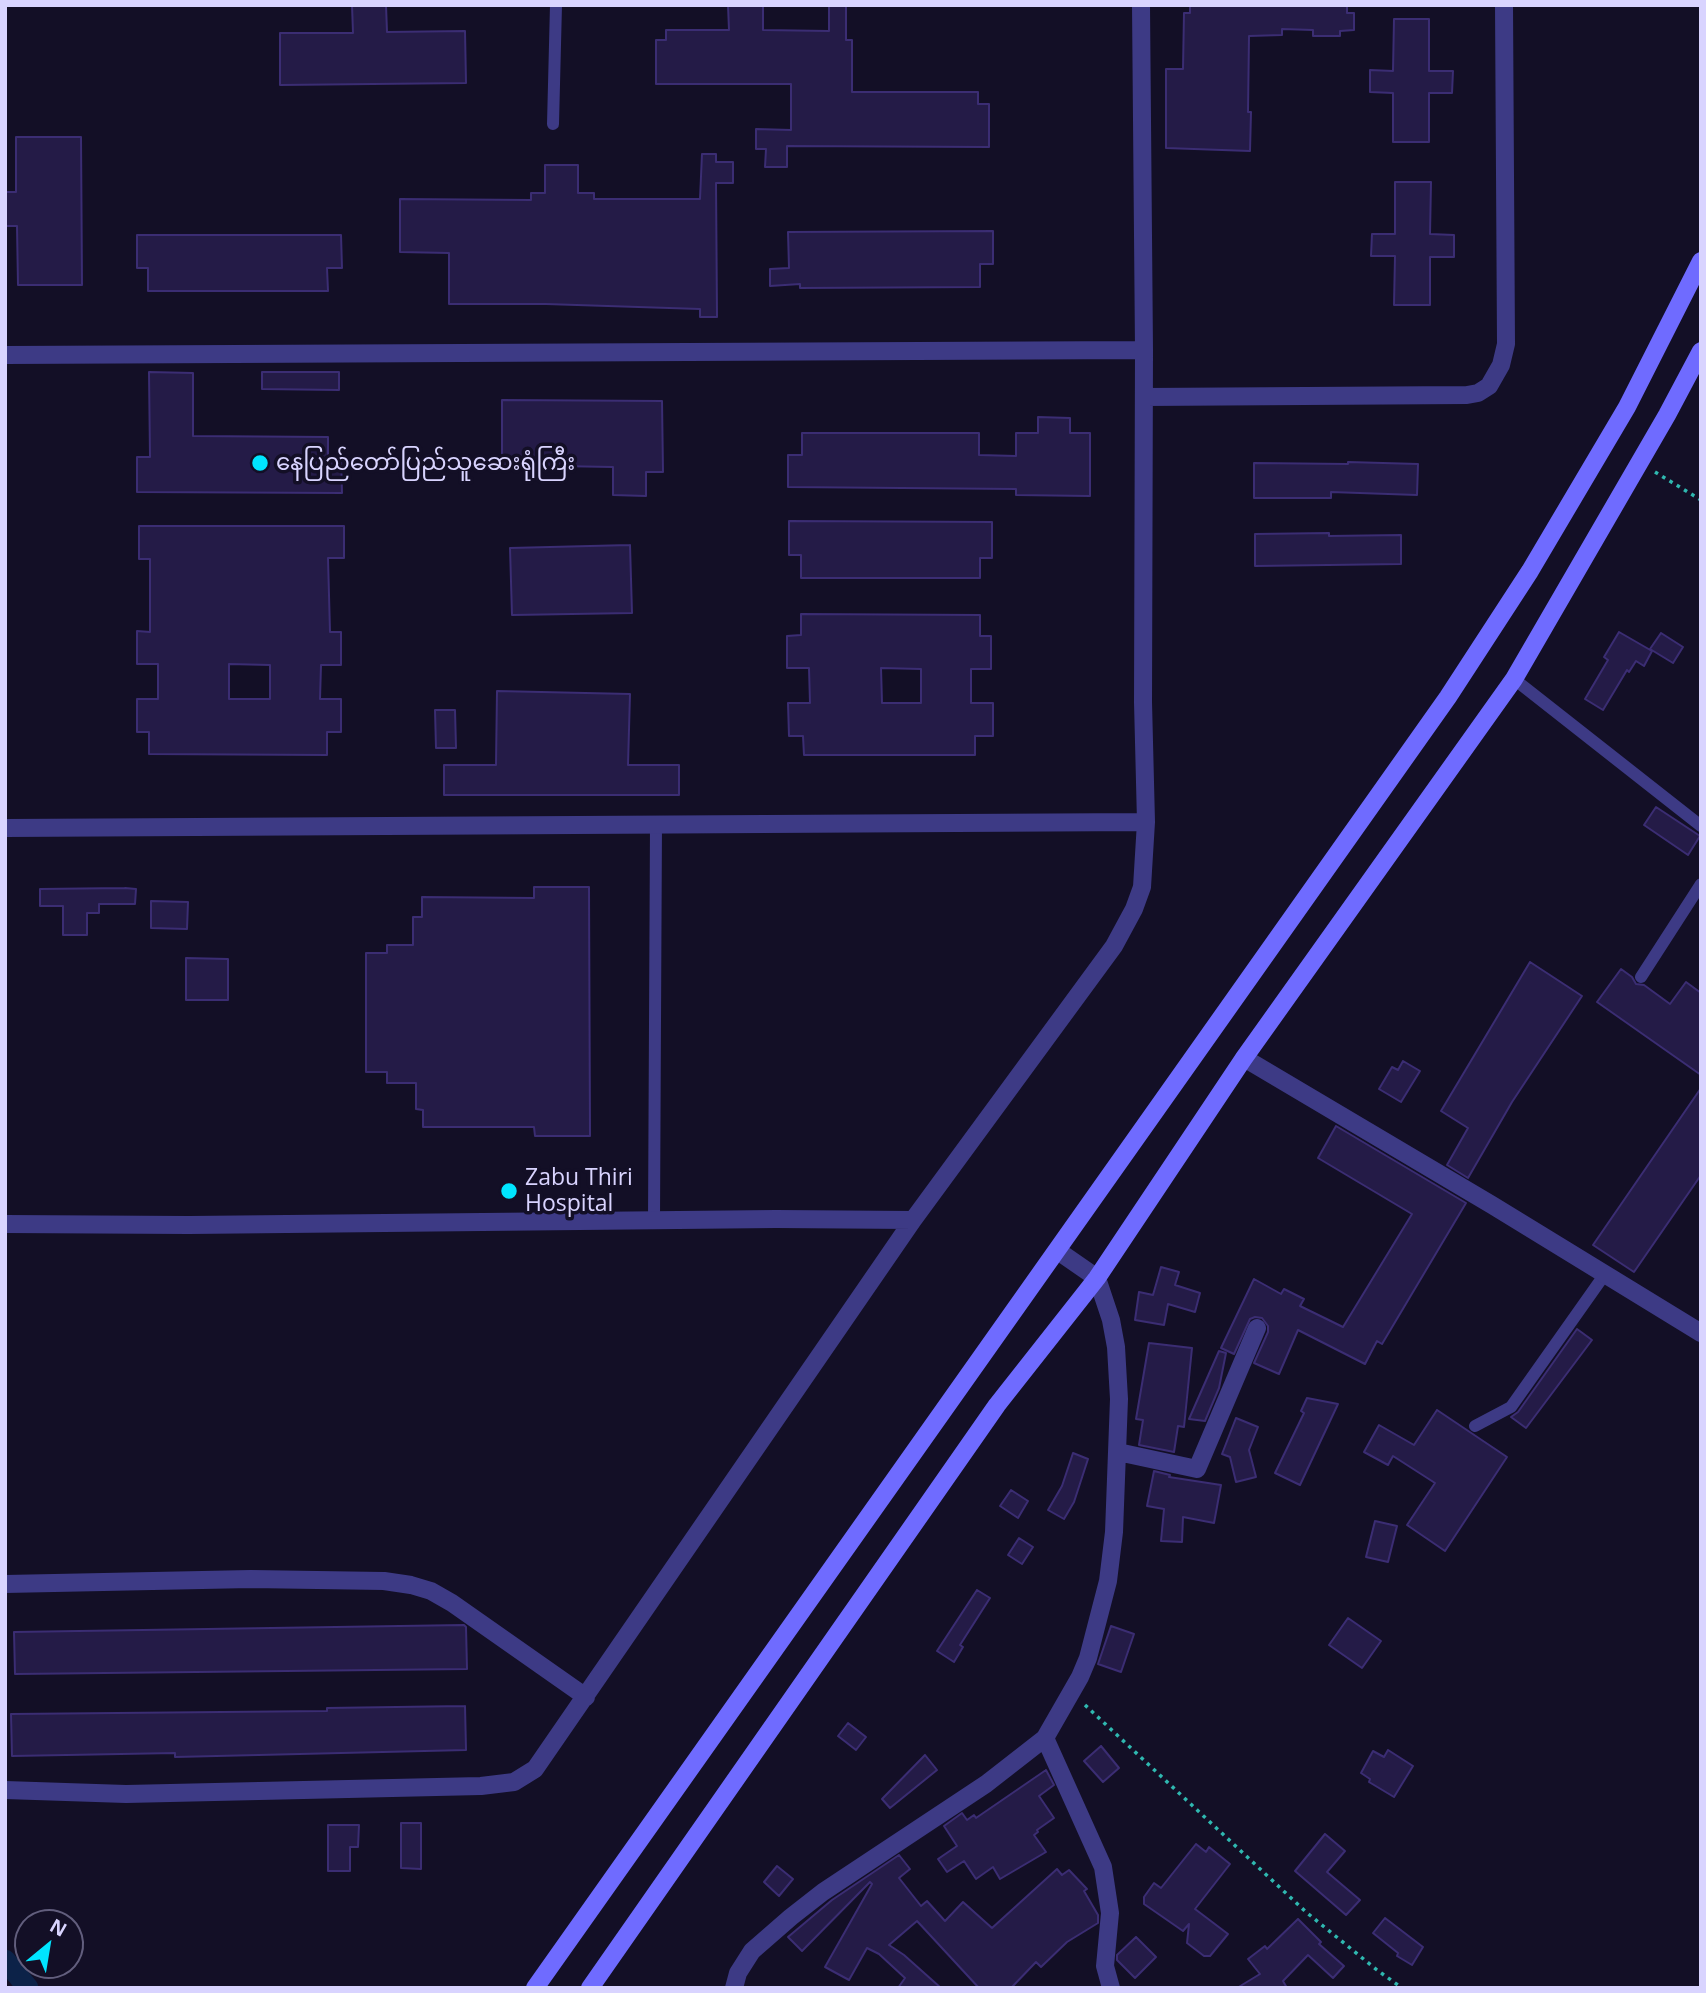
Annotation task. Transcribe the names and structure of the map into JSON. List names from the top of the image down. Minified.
{"places":["နေပြည်တော်ပြည်သူဆေးရုံကြီး","Zabu Thiri Hospital"],"north":"top right"}
